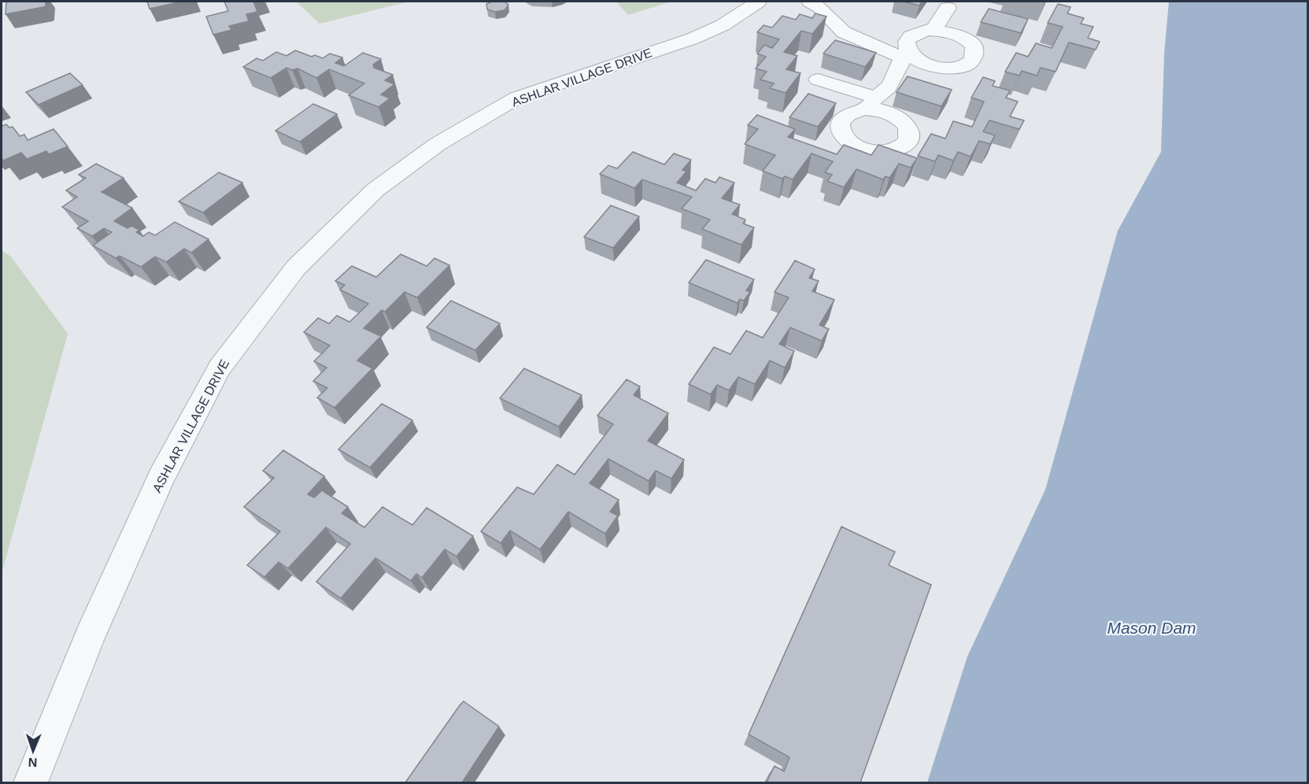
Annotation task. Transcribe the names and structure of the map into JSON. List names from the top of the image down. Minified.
{"streets":{"street":["ASHLAR VILLAGE DRIVE"]},"water":["Mason Dam"],"north":"bottom"}
